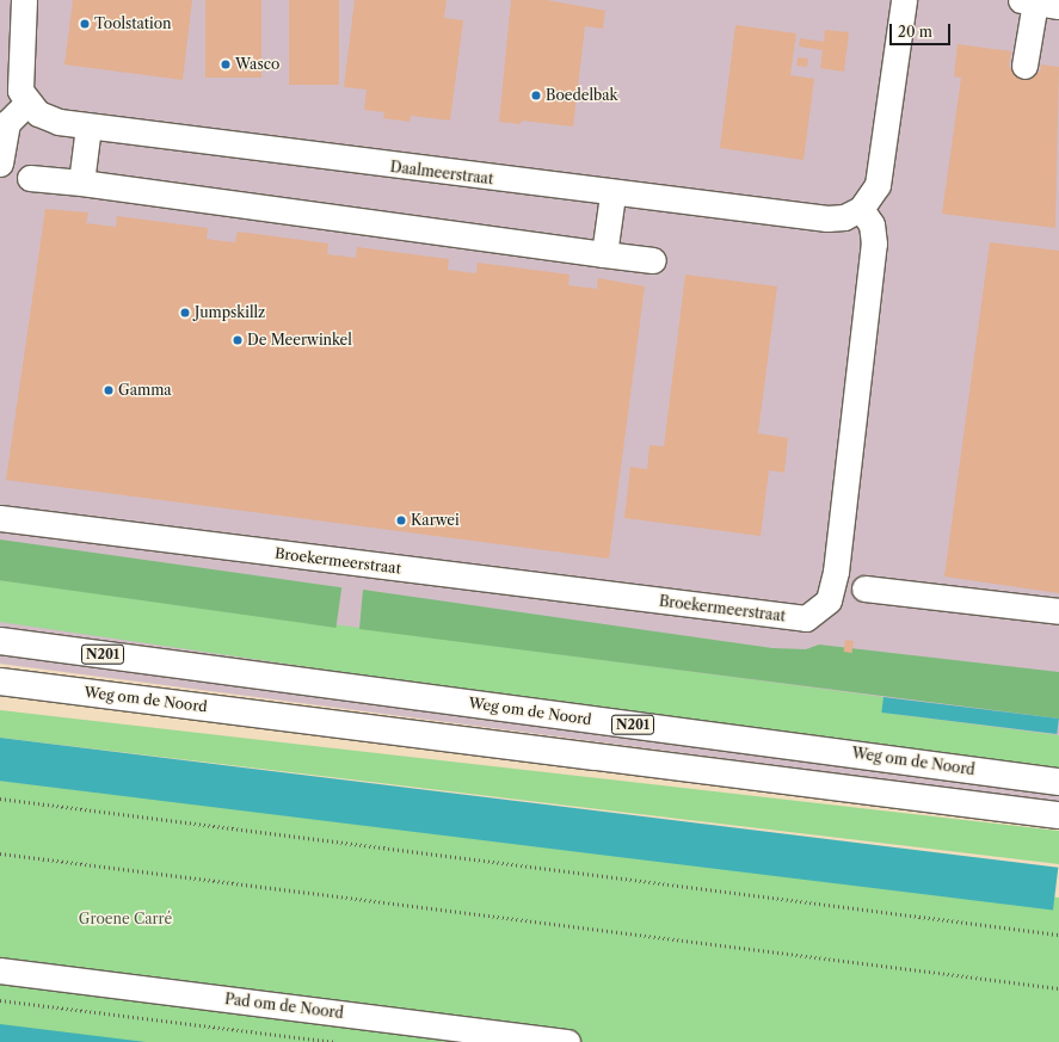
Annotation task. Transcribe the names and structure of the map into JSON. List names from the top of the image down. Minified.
{"streets":{"highway":["N201","Weg om de Noord"],"street":["Daalmeerstraat","Broekermeerstraat","Pad om de Noord"]},"crossings":[["Daalmeerstraat","Broekermeerstraat"]],"parks":["Groene Carré"],"places":["Toolstation","Wasco","Boedelbak","Jumpskillz","De Meerwinkel","Gamma","Karwei"],"scale_bar":"20 m"}
